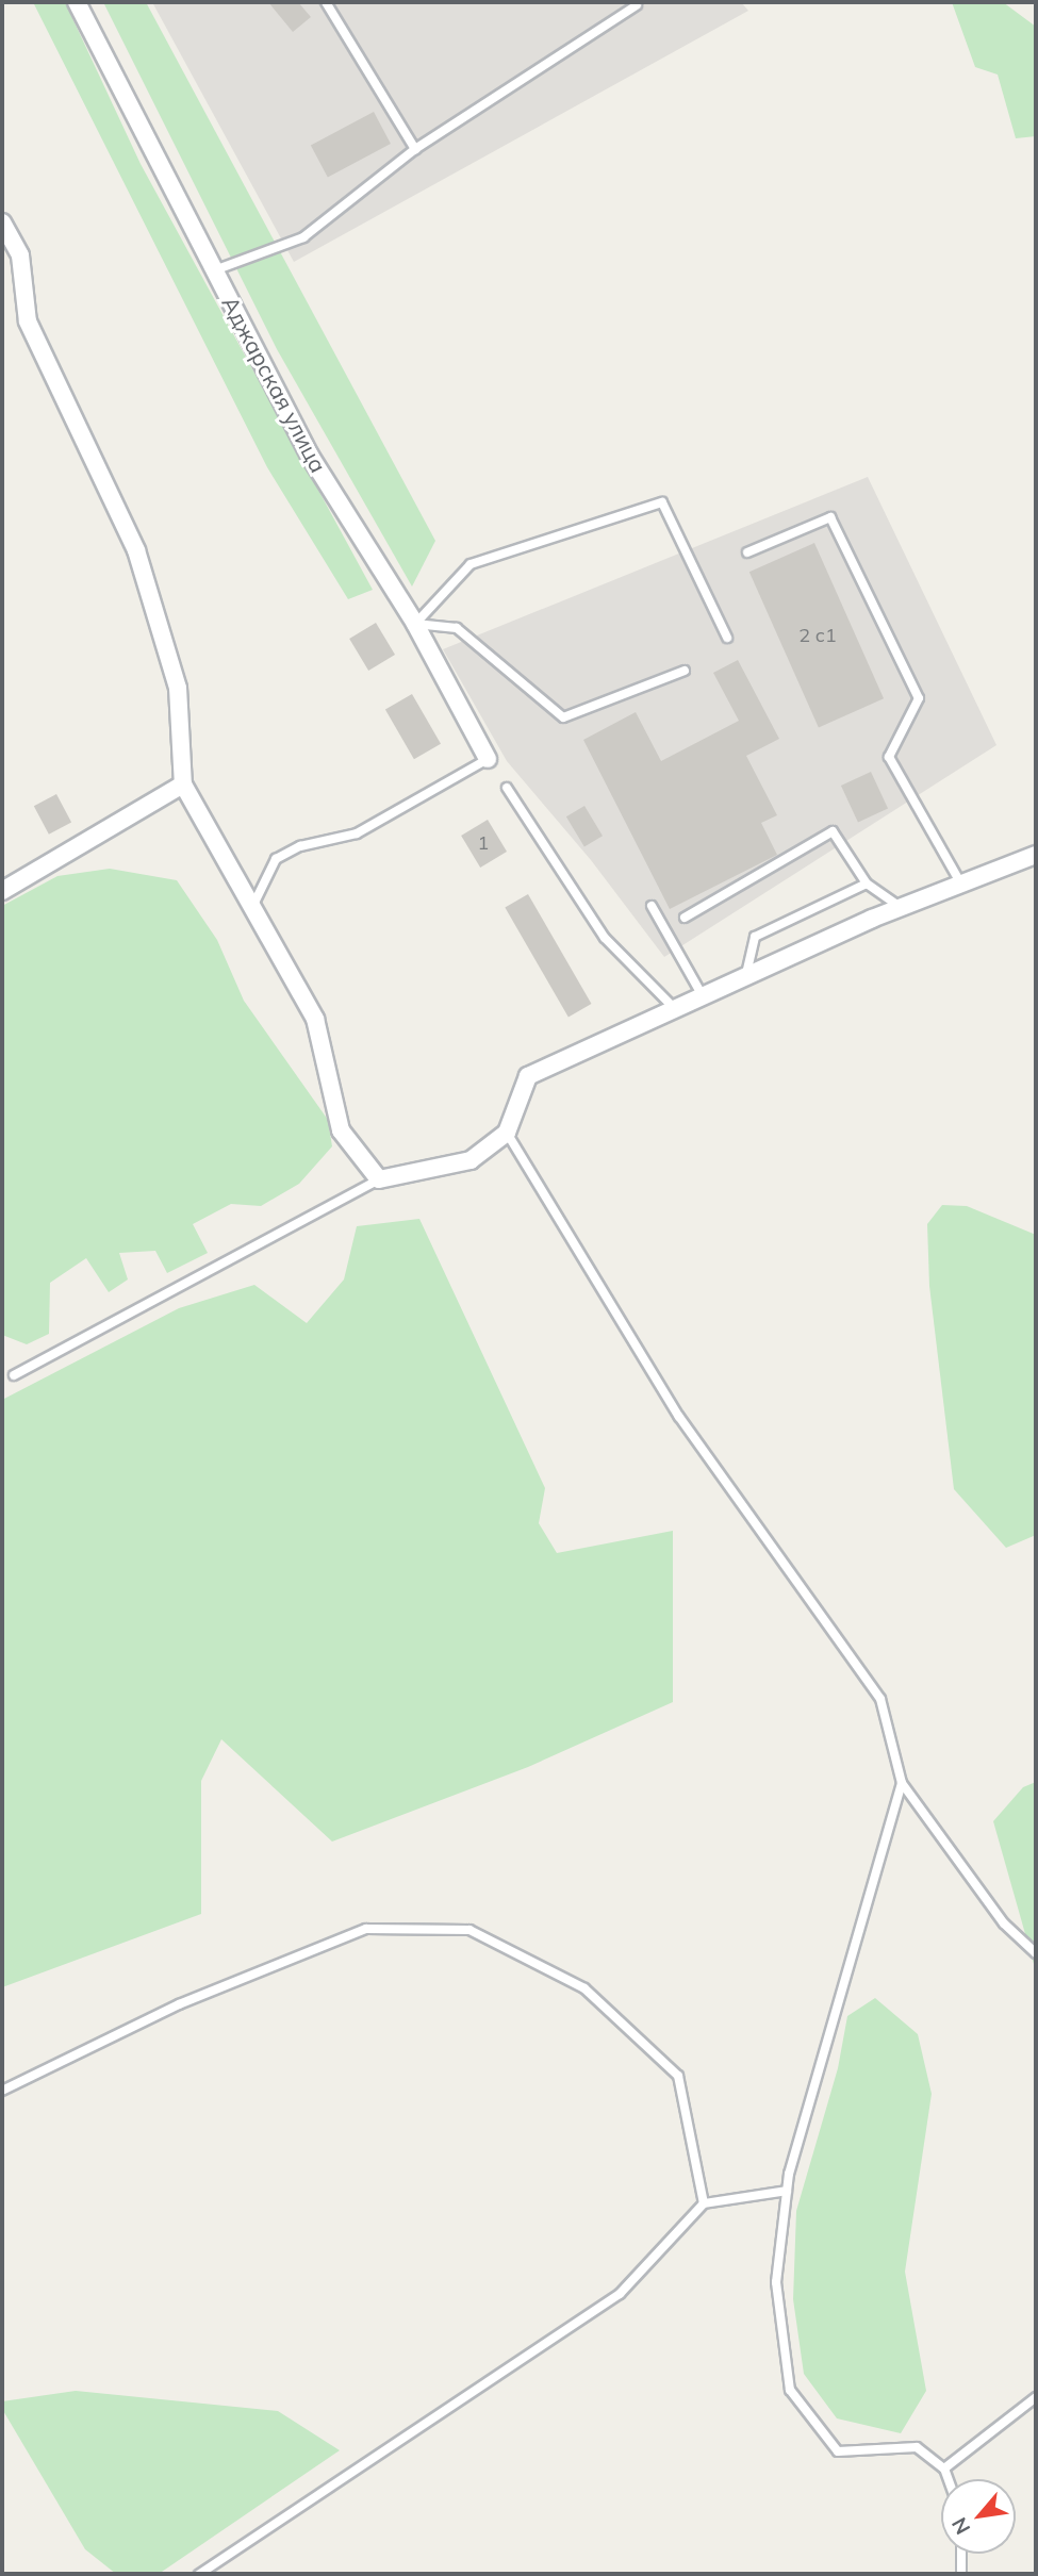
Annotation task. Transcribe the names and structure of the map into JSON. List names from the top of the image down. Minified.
{"streets":{"street":["Аджарская улица"]},"house_numbers":["2 с1","1"],"north":"bottom left"}
